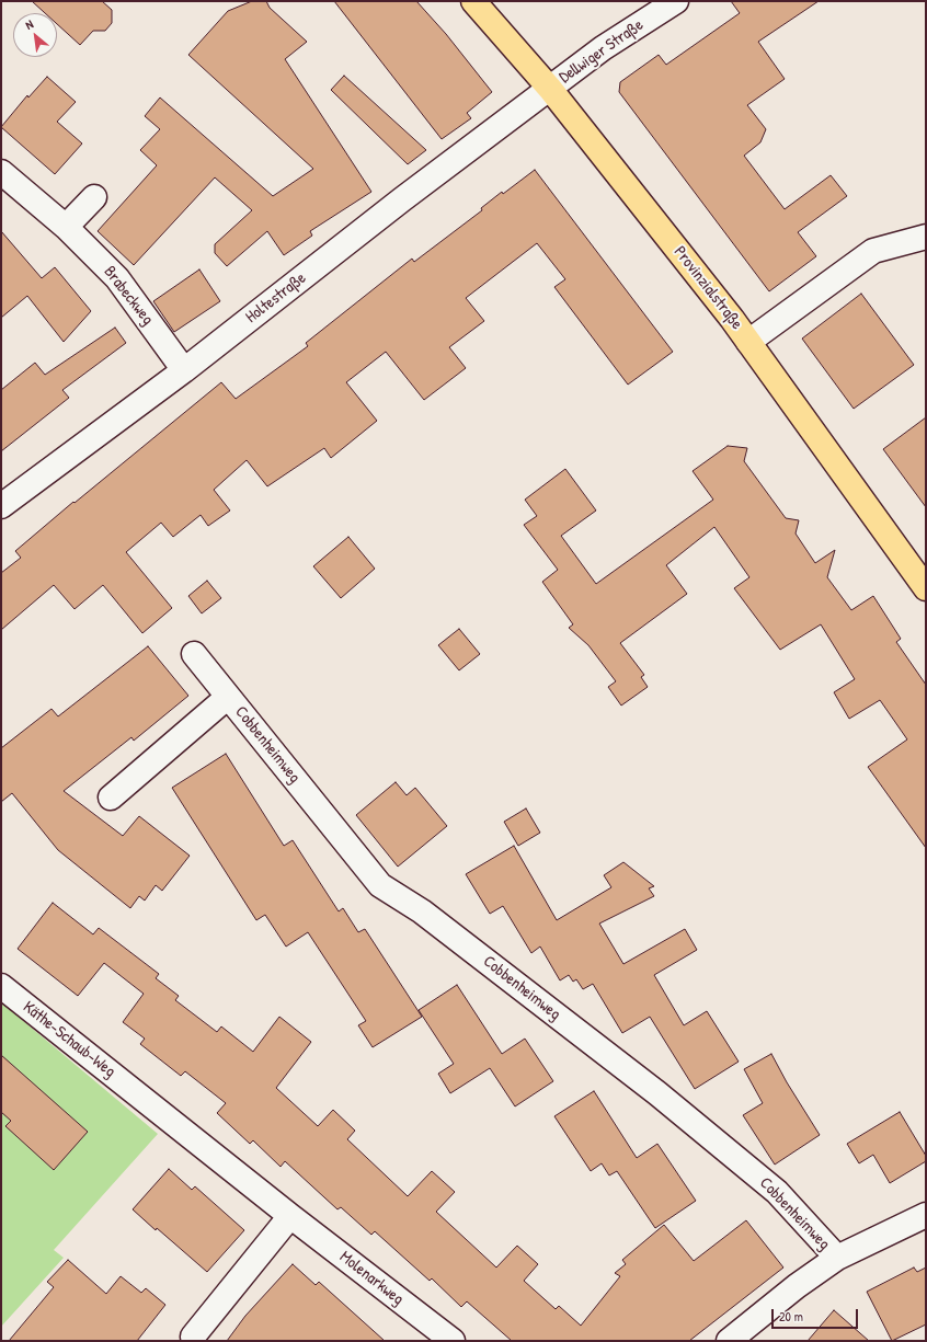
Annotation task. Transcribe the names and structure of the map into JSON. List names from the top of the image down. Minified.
{"streets":{"main road":["Provinzialstraße"],"street":["Dellwiger Straße","Brabeckweg","Holtestraße","Cobbenheimweg","Käthe-Schaub-Weg","Molenarkweg"]},"crossings":[["Dellwiger Straße","Provinzialstraße"],["Dellwiger Straße","Holtestraße"],["Provinzialstraße","Holtestraße"],["Brabeckweg","Holtestraße"],["Käthe-Schaub-Weg","Molenarkweg"]],"scale_bar":"20 m","north":"top left"}
